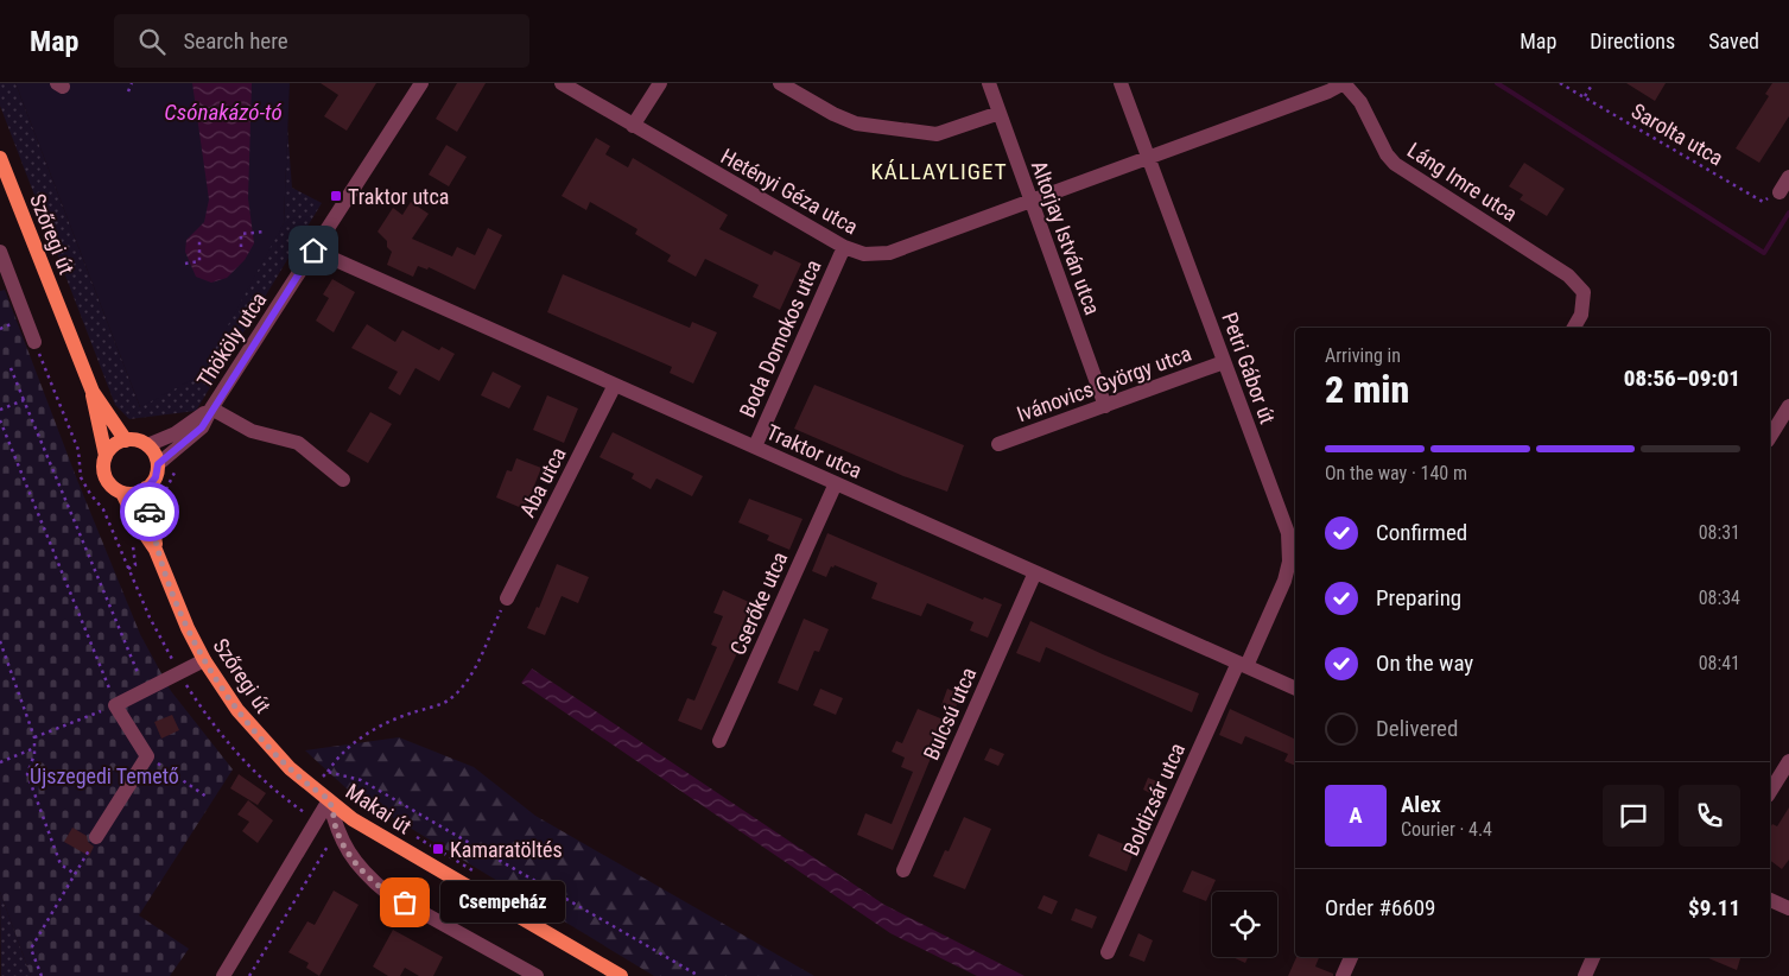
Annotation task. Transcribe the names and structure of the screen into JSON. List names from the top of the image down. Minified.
{"streets":{"main road":["Szőregi út","Makai út"],"street":["Láng Imre utca","Hetényi Géza utca","Altorjay István utca","Boda Domokos utca","Thököly utca","Petri Gábor út","Ivánovics György utca","Traktor utca","Aba utca","Cserőke utca","Bulcsú utca","Boldizsár utca"],"path":["Sarolta utca"]},"crossings":[["Láng Imre utca","Hetényi Géza utca"],["Hetényi Géza utca","Altorjay István utca"],["Hetényi Géza utca","Boda Domokos utca"],["Hetényi Géza utca","Petri Gábor út"],["Szőregi út","Thököly utca"],["Szőregi út","Makai út"],["Altorjay István utca","Ivánovics György utca"],["Boda Domokos utca","Traktor utca"],["Thököly utca","Traktor utca"],["Petri Gábor út","Ivánovics György utca"],["Petri Gábor út","Traktor utca"],["Petri Gábor út","Boldizsár utca"],["Traktor utca","Aba utca"],["Traktor utca","Cserőke utca"],["Traktor utca","Bulcsú utca"],["Traktor utca","Boldizsár utca"]],"districts":["KÁLLAYLIGET"],"water":["Csónakázó-tó"],"parks":["Újszegedi Temető"],"places":{"transit":["Traktor utca","Kamaratöltés"],"other":["Csempeház"]},"page":{"header":"Map","search":"Search here","nav":["Map","Directions","Saved"],"heading":["2 min","Arriving in","08:56–09:01"],"panel":["Alex","Courier · 4.4","Order #6609","$9.11"],"bar":"On the way · 140 m","list":[["Confirmed","08:31"],["Preparing","08:34"],["On the way","08:41"],"Delivered"],"round":"A","bubble":"Csempeház"}}
